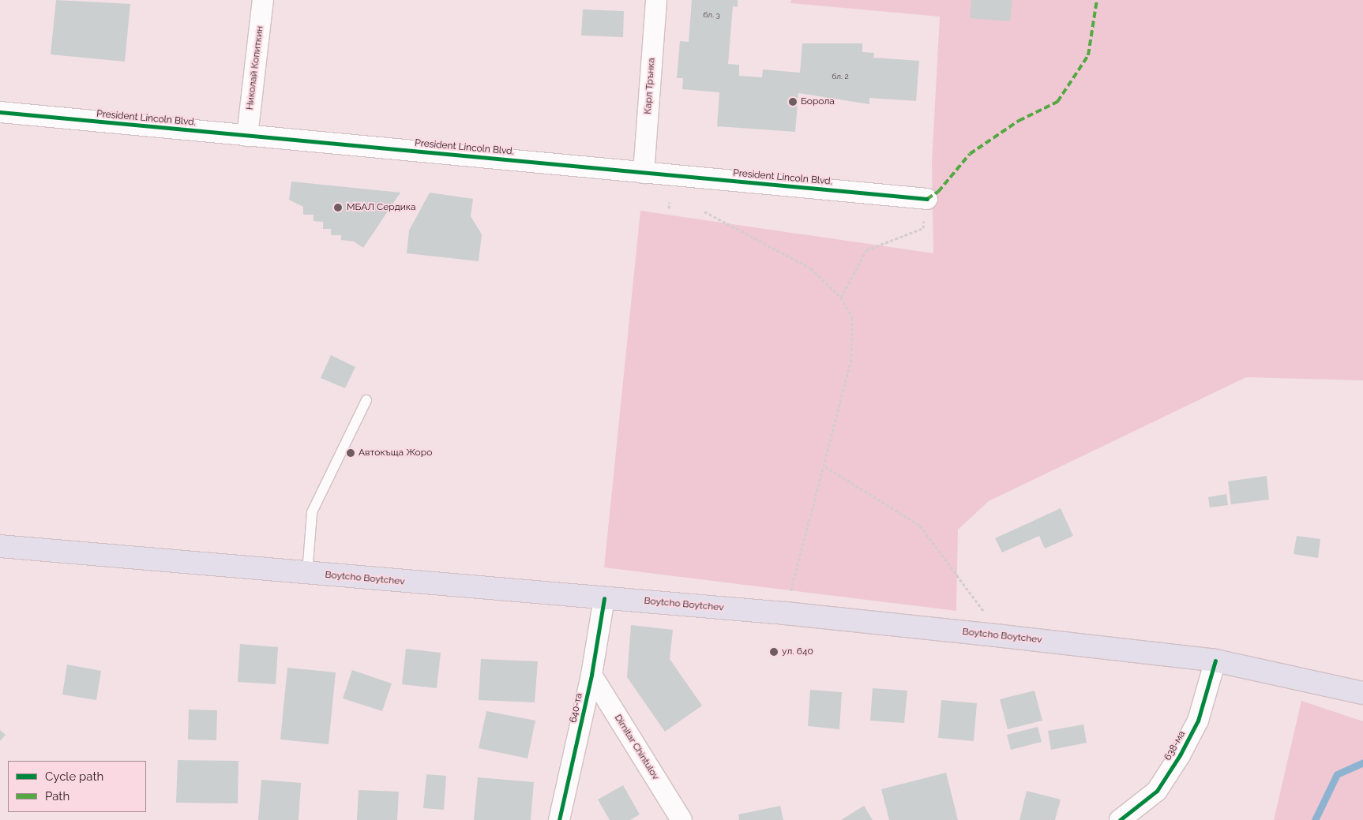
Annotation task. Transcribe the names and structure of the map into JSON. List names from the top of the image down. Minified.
{"streets":{"highway":["Boytcho Boytchev"],"street":["Николай Копиткин","Карл Трънка","President Lincoln Blvd.","640-та","638-ма","Dimitar Chintulov"]},"crossings":[["Николай Копиткин","President Lincoln Blvd."],["Карл Трънка","President Lincoln Blvd."],["Boytcho Boytchev","640-та"],["Boytcho Boytchev","638-ма"],["640-та","Dimitar Chintulov"]],"places":["Борола","МБАЛ Сердика","Автокъща Жоро","ул. 640"],"house_numbers":["бл. 3","бл. 2"],"legend":["Cycle path","Path"]}
